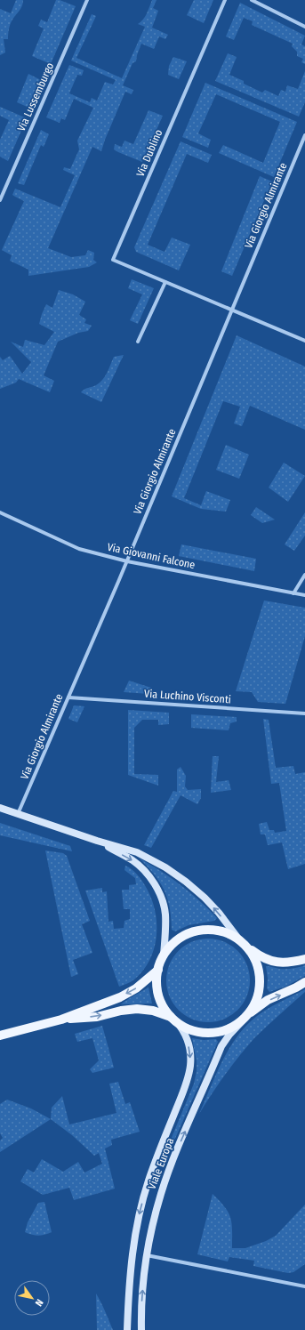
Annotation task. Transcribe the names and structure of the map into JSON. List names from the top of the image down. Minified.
{"streets":{"main road":["Viale Europa"],"street":["Via Lussemburgo","Via Dublino","Via Giorgio Almirante","Via Giovanni Falcone","Via Luchino Visconti"]},"crossings":[["Via Dublino","Via Giorgio Almirante"],["Via Giorgio Almirante","Via Giovanni Falcone"],["Via Giorgio Almirante","Via Luchino Visconti"]],"north":"bottom right"}
